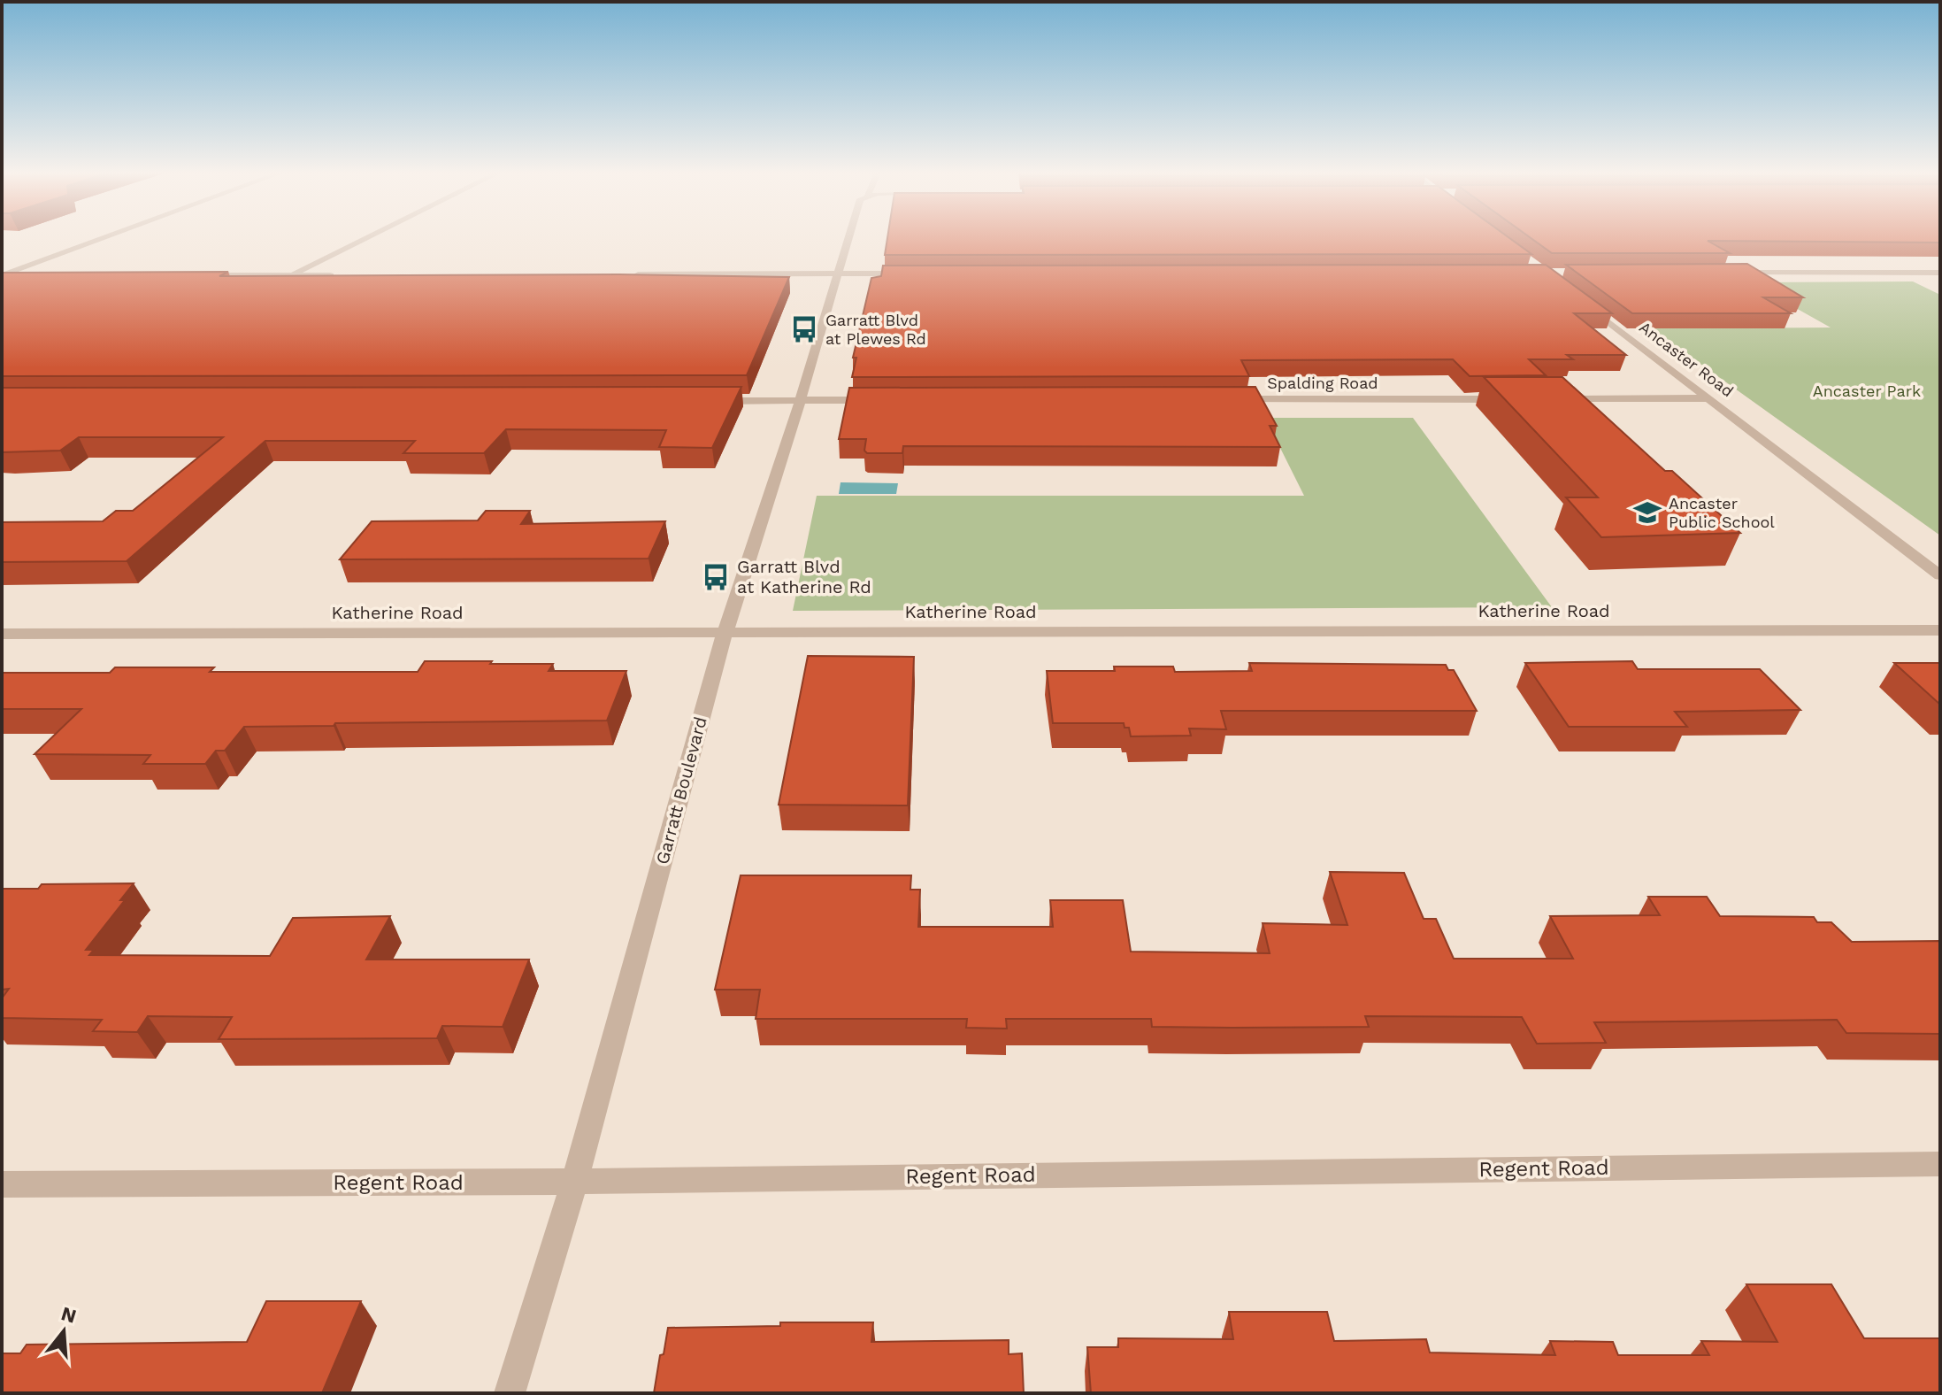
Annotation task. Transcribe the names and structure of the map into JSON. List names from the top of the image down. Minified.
{"streets":{"street":["Ancaster Road","Spalding Road","Katherine Road","Garratt Boulevard","Regent Road"]},"crossings":[["Katherine Road","Garratt Boulevard"],["Garratt Boulevard","Regent Road"]],"parks":["Ancaster Park"],"places":{"bus stop":["Garratt Blvd at Plewes Rd","Garratt Blvd at Katherine Rd"],"school or university":["Ancaster Public School"]},"north":"top"}
